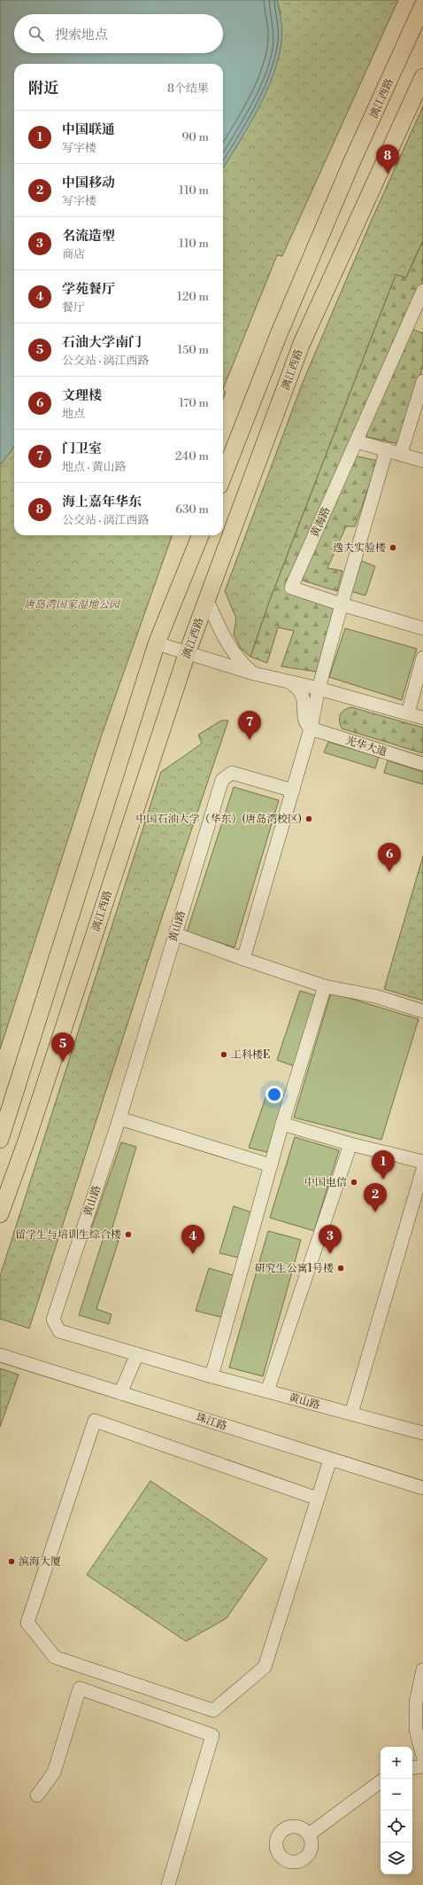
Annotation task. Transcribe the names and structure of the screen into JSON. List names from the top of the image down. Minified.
{"streets":{"main road":["漓江西路"],"street":["黄海路","光华大道","黄山路","珠江路"]},"parks":["唐岛湾国家湿地公园"],"places":["逸夫实验楼","中国石油大学（华东）(唐岛湾校区)","工科楼E","中国电信","留学生与培训生综合楼","研究生公寓1号楼","滨海大厦"],"page":{"search":"搜索地点","heading":["附近","8个结果"],"list":[{"mark":"1","name":"中国联通","note":"写字楼","value":"90 m"},{"mark":"2","name":"中国移动","note":"写字楼","value":"110 m"},{"mark":"3","name":"名流造型","note":"商店","value":"110 m"},{"mark":"4","name":"学苑餐厅","note":"餐厅","value":"120 m"},{"mark":"5","name":"石油大学南门","note":"公交站 · 漓江西路","value":"150 m"},{"mark":"6","name":"文理楼","note":"地点","value":"170 m"},{"mark":"7","name":"门卫室","note":"地点 · 黄山路","value":"240 m"},{"mark":"8","name":"海上嘉年华东","note":"公交站 · 漓江西路","value":"630 m"}],"pins":["8","7","6","5","1","2","3","4"],"map_buttons":["+","−"]}}
